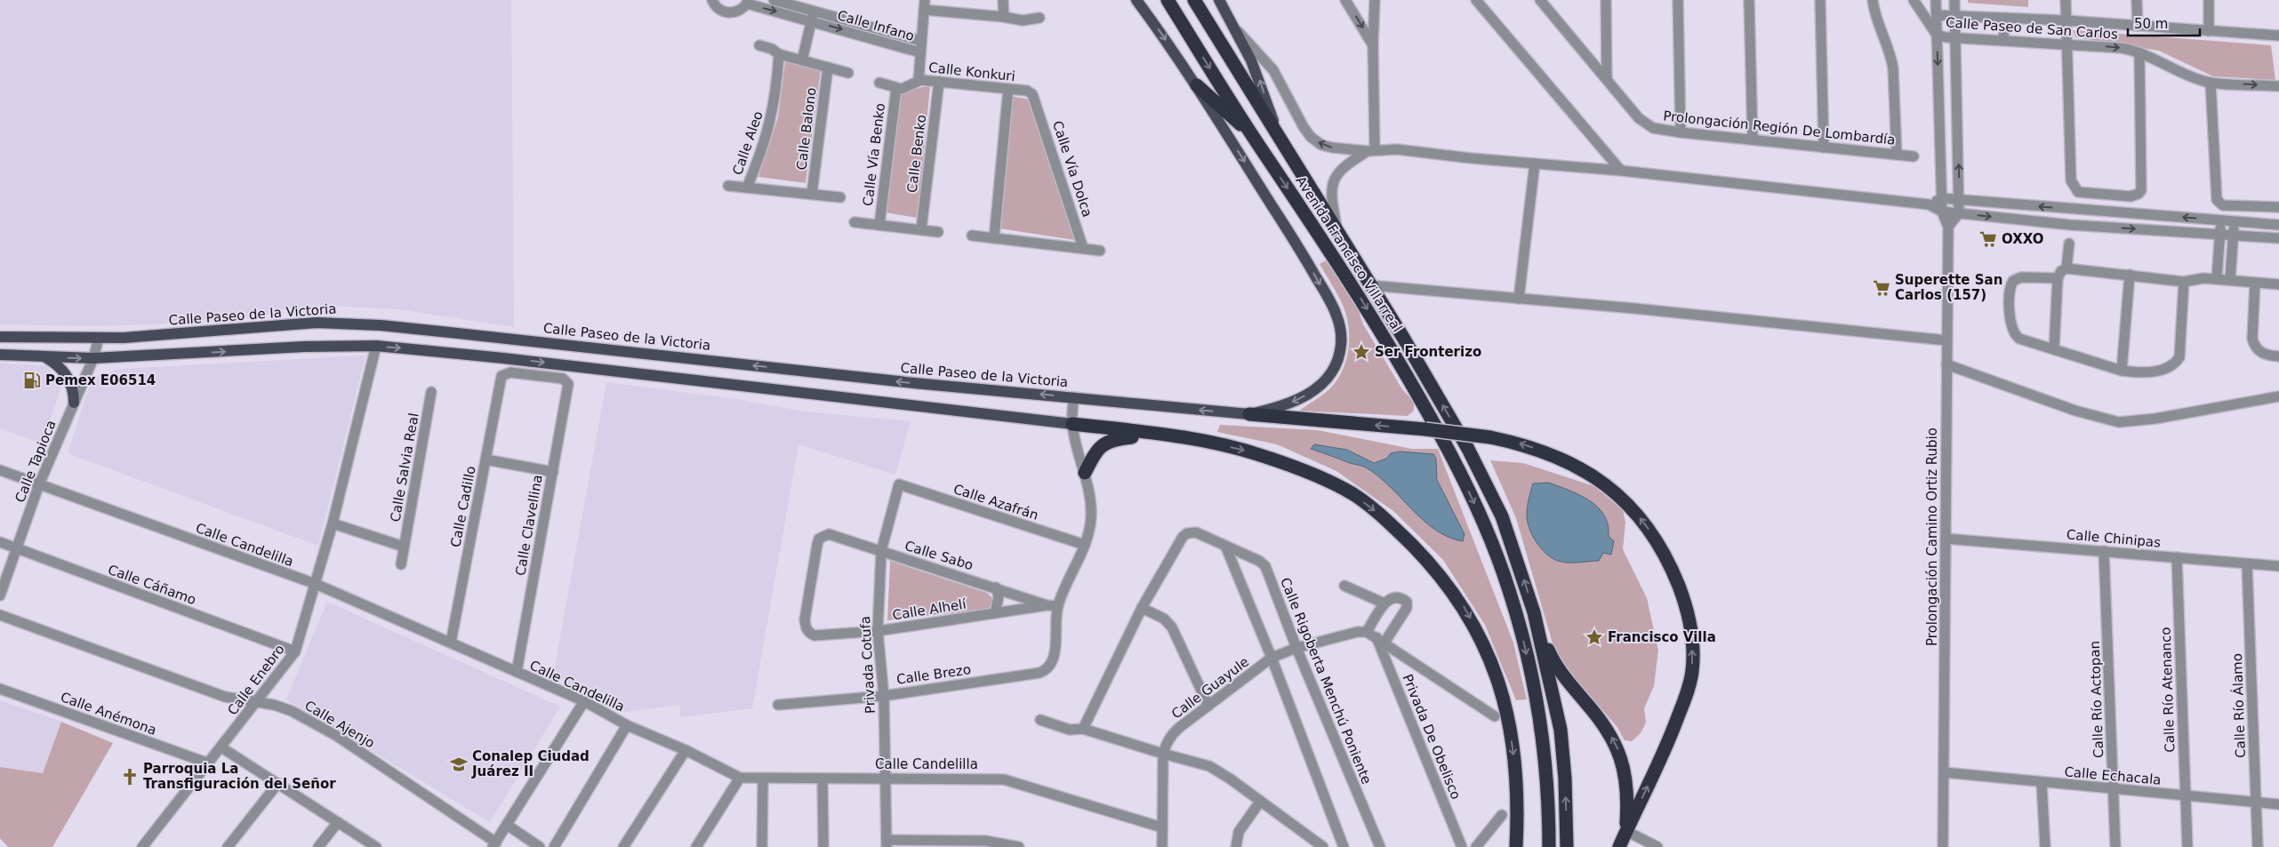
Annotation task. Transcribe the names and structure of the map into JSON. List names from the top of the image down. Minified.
{"streets":{"highway":["Avenida Francisco Villarreal"],"main road":["Calle Paseo de la Victoria"],"street":["Calle Infano","Calle Paseo de San Carlos","Calle Konkuri","Prolongación Región De Lombardía","Calle Balono","Calle Aleo","Calle Benko","Calle Vía Benko","Calle Vía Dolca","Calle Tapioca","Calle Salvia Real","Calle Azafrán","Calle Cadillo","Calle Clavellina","Prolongación Camino Ortiz Rubio","Calle Chinipas","Calle Candelilla","Calle Sabo","Calle Cáñamo","Calle Alhelí","Privada Cotufa","Calle Brezo","Calle Enebro","Calle Rigoberta Menchú Poniente","Calle Guayule","Calle Río Atenanco","Calle Río Actopan","Calle Río Álamo","Calle Anémona","Calle Ajenjo","Privada De Obelisco","Calle Echacala"]},"crossings":[["Calle Paseo de San Carlos","Prolongación Camino Ortiz Rubio"],["Calle Konkuri","Calle Benko"],["Calle Konkuri","Calle Vía Benko"],["Calle Konkuri","Calle Vía Dolca"],["Calle Balono","Calle Aleo"],["Calle Benko","Calle Vía Benko"],["Calle Paseo de la Victoria","Calle Tapioca"],["Calle Tapioca","Calle Candelilla"],["Calle Tapioca","Calle Cáñamo"],["Calle Salvia Real","Calle Enebro"],["Calle Azafrán","Privada Cotufa"],["Calle Cadillo","Calle Clavellina"],["Calle Cadillo","Calle Candelilla"],["Calle Clavellina","Calle Candelilla"],["Prolongación Camino Ortiz Rubio","Calle Chinipas"],["Prolongación Camino Ortiz Rubio","Calle Echacala"],["Calle Chinipas","Calle Río Atenanco"],["Calle Chinipas","Calle Río Actopan"],["Calle Chinipas","Calle Río Álamo"],["Calle Candelilla","Privada Cotufa"],["Calle Candelilla","Calle Enebro"],["Calle Candelilla","Calle Guayule"],["Calle Sabo","Calle Alhelí"],["Calle Sabo","Privada Cotufa"],["Calle Sabo","Calle Brezo"],["Calle Cáñamo","Calle Enebro"],["Calle Alhelí","Privada Cotufa"],["Privada Cotufa","Calle Brezo"],["Calle Enebro","Calle Anémona"],["Calle Enebro","Calle Ajenjo"],["Calle Rigoberta Menchú Poniente","Calle Guayule"],["Calle Río Atenanco","Calle Echacala"],["Calle Río Actopan","Calle Echacala"],["Calle Río Álamo","Calle Echacala"]],"places":{"supermarket":["OXXO","Superette San Carlos (157)"],"place":["Ser Fronterizo","Francisco Villa"],"fuel station":["Pemex E06514"],"school or university":["Conalep Ciudad Juárez II"],"church":["Parroquia La Transfiguración del Señor"]},"scale_bar":"50 m"}
